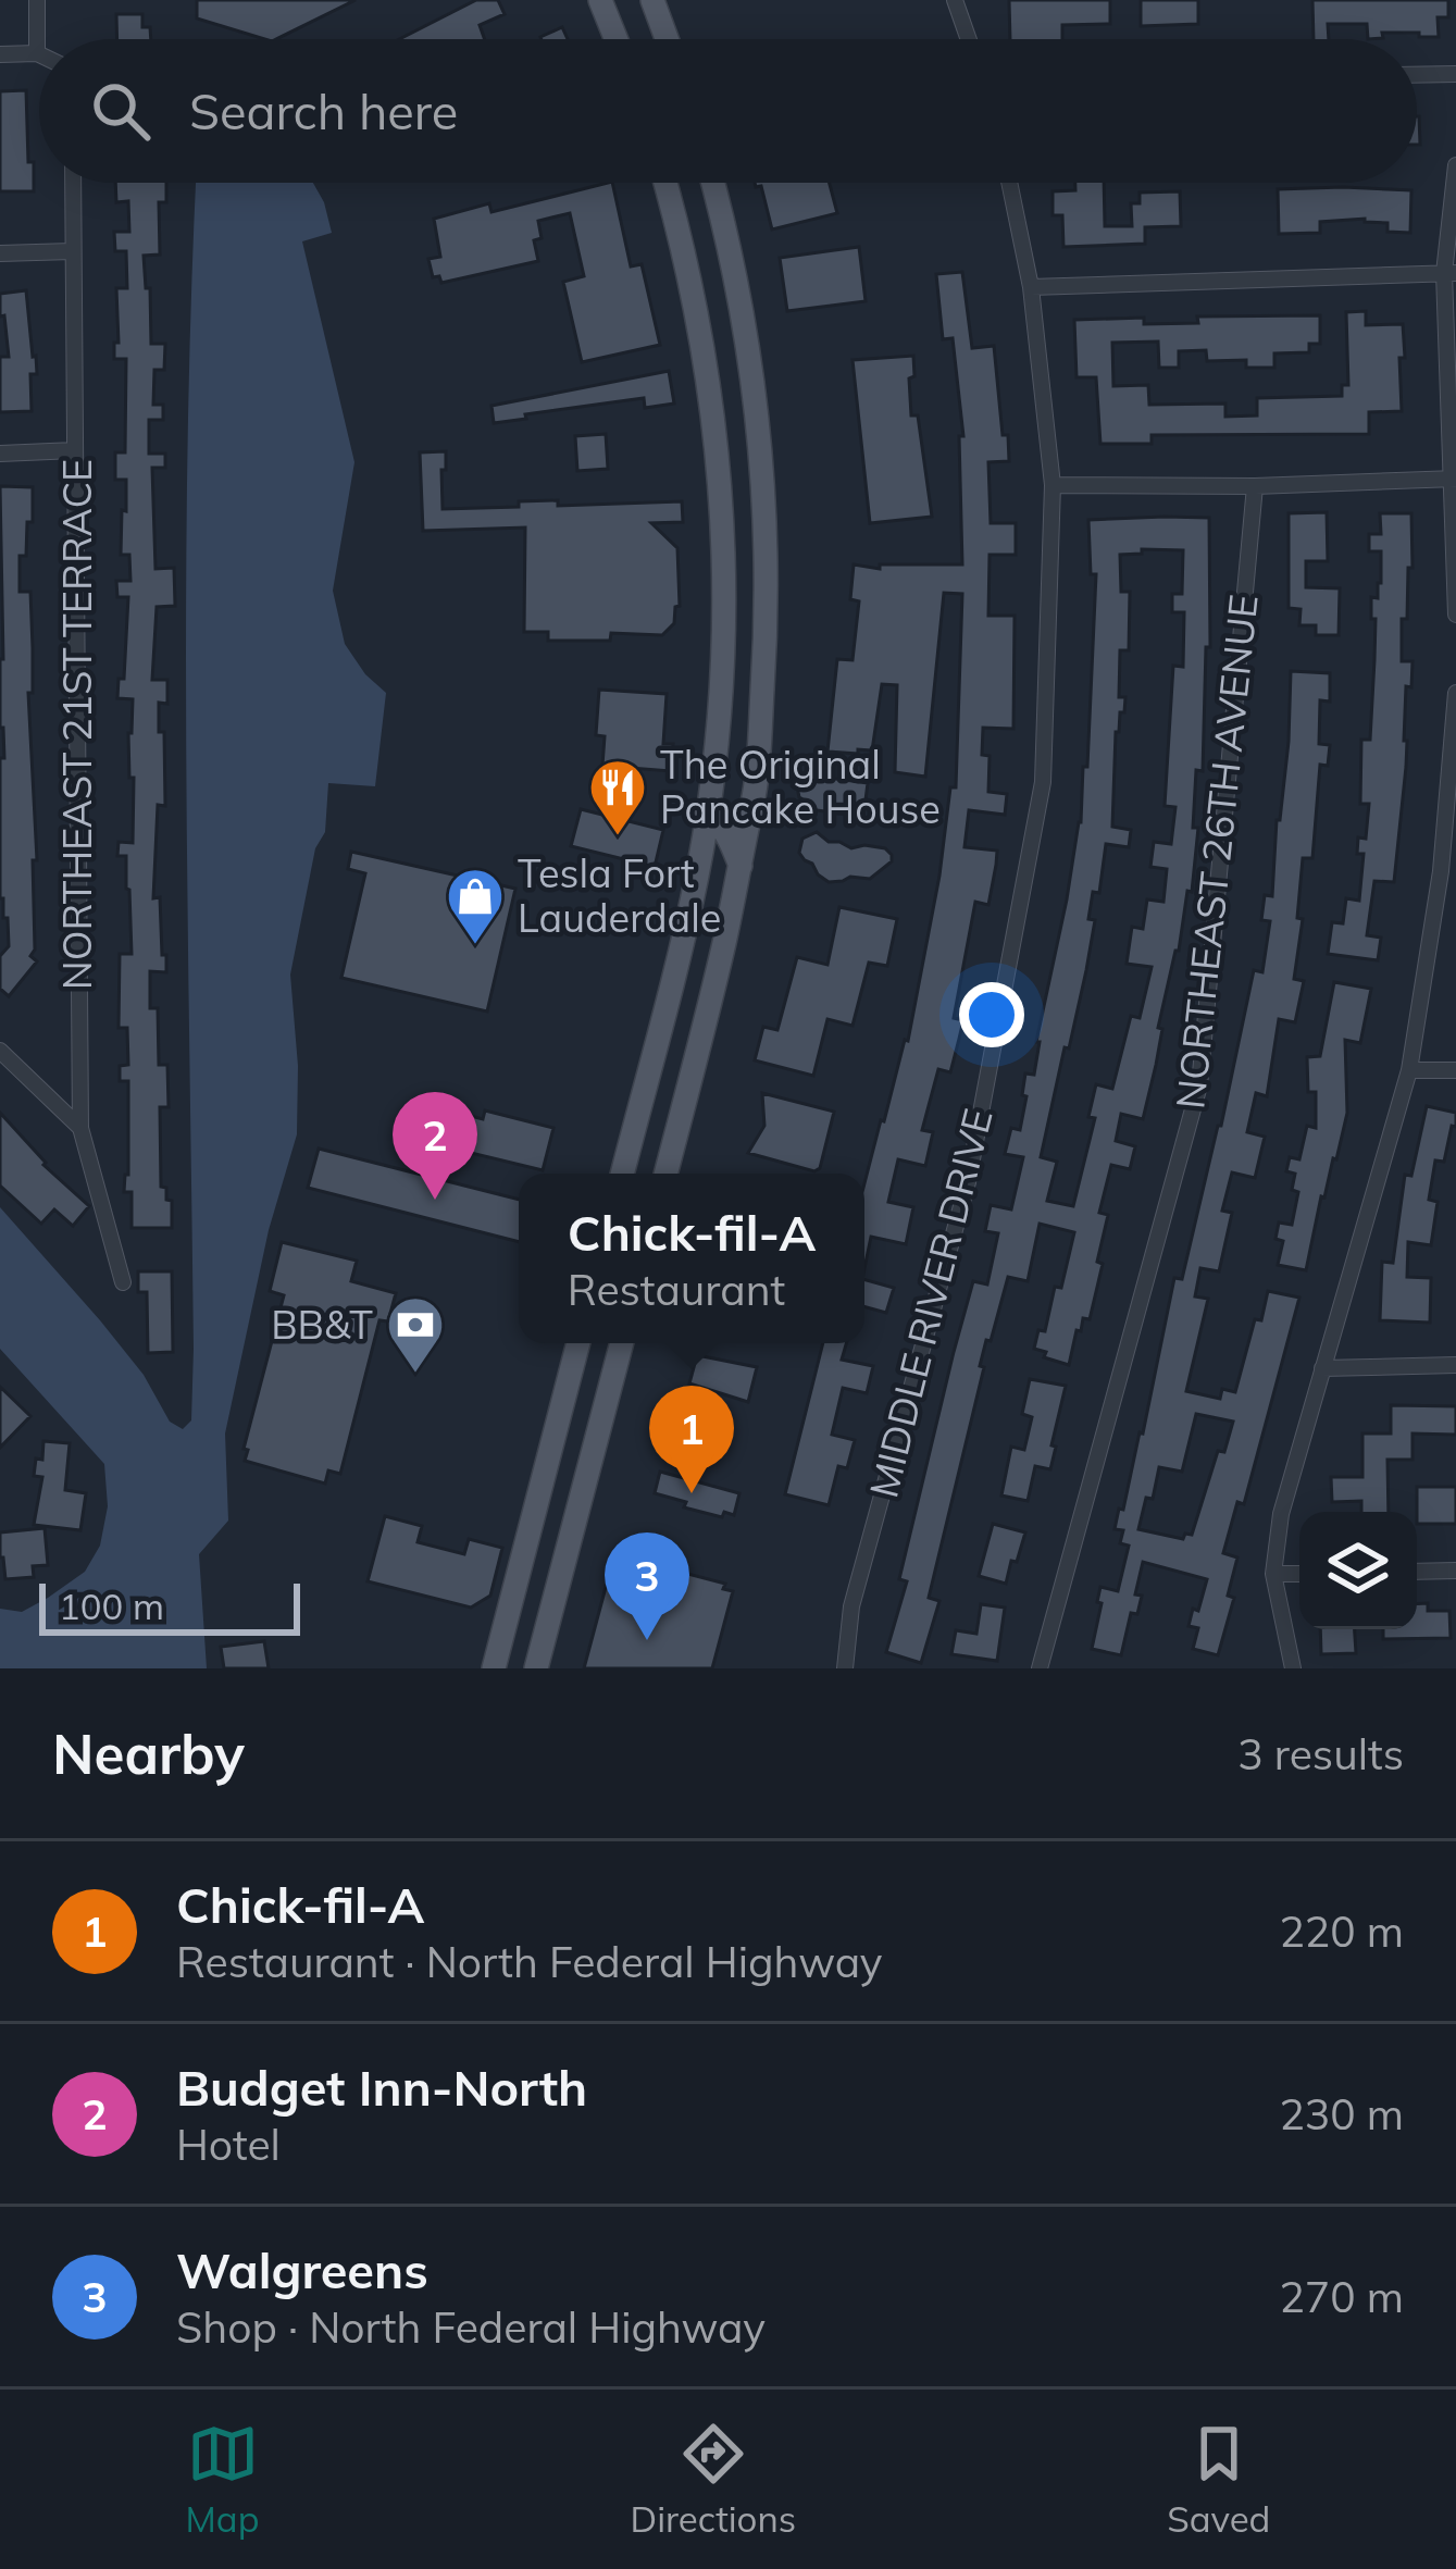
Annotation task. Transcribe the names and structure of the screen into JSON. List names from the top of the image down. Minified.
{"streets":{"street":["NORTHEAST 21ST TERRACE","NORTHEAST 26TH AVENUE","MIDDLE RIVER DRIVE"]},"places":{"restaurant":["The Original Pancake House"],"shop":["Tesla Fort Lauderdale"],"bank":["BB&T"]},"scale_bar":"100 m","page":{"search":"Search here","pins":["2","1","3"],"popup":["Chick-fil-A","Restaurant"],"scale":"100 m","heading":["Nearby","3 results"],"list":[{"mark":"1","name":"Chick-fil-A","note":"Restaurant · North Federal Highway","value":"220 m"},{"mark":"2","name":"Budget Inn-North","note":"Hotel","value":"230 m"},{"mark":"3","name":"Walgreens","note":"Shop · North Federal Highway","value":"270 m"}],"nav":["Map","Directions","Saved"]}}
